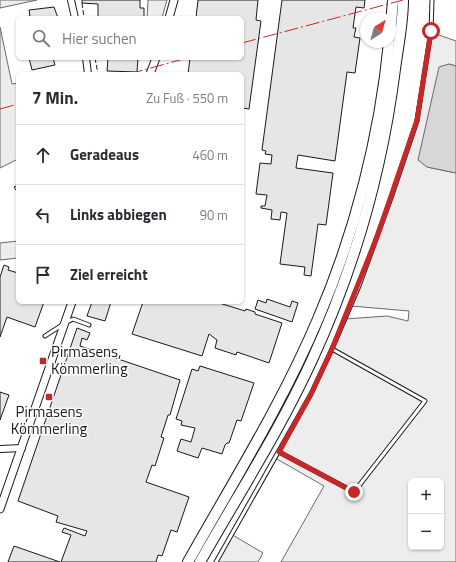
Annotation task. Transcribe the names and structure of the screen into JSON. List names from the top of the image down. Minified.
{"places":{"transit":["Pirmasens, Kömmerling","Pirmasens Kömmerling"]},"north":"top right","page":{"search":"Hier suchen","heading":["7 Min.","Zu Fuß · 550 m"],"list":[["Geradeaus","460 m"],["Links abbiegen","90 m"],"Ziel erreicht"],"map_buttons":["+","−"]}}
